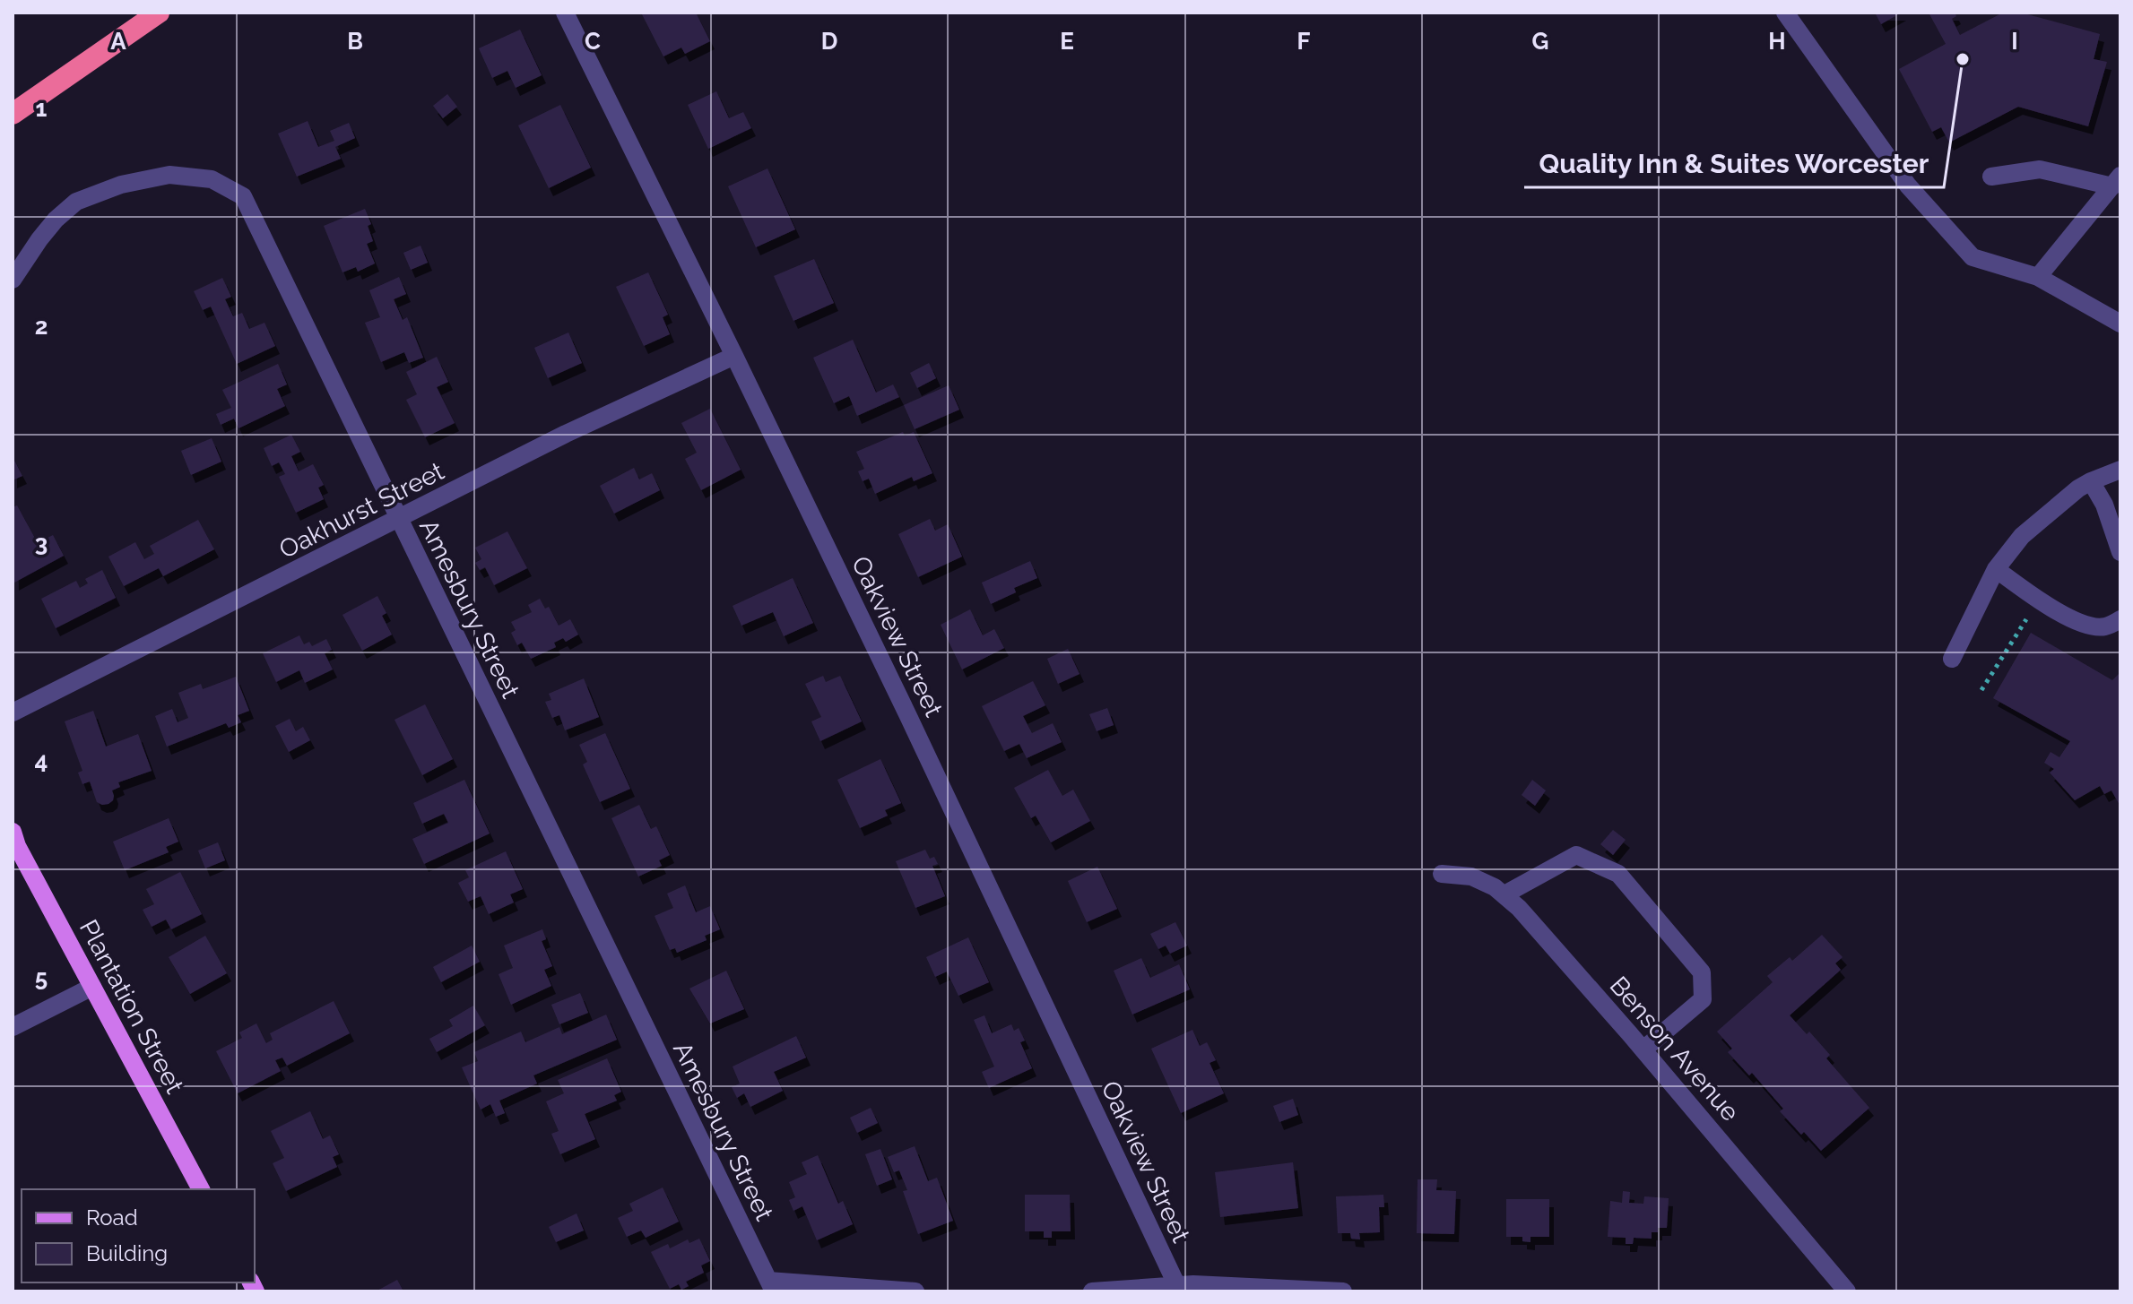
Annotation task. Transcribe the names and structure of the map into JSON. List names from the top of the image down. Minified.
{"streets":{"main road":["Plantation Street"],"street":["Oakhurst Street","Amesbury Street","Oakview Street","Benson Avenue"]},"crossings":[["Oakhurst Street","Amesbury Street"],["Oakhurst Street","Oakview Street"]],"places":["Quality Inn & Suites Worcester"],"legend":["Road","Building"],"grid":{"columns":["A","B","C","D","E","F","G","H","I"],"rows":["1","2","3","4","5"]}}
